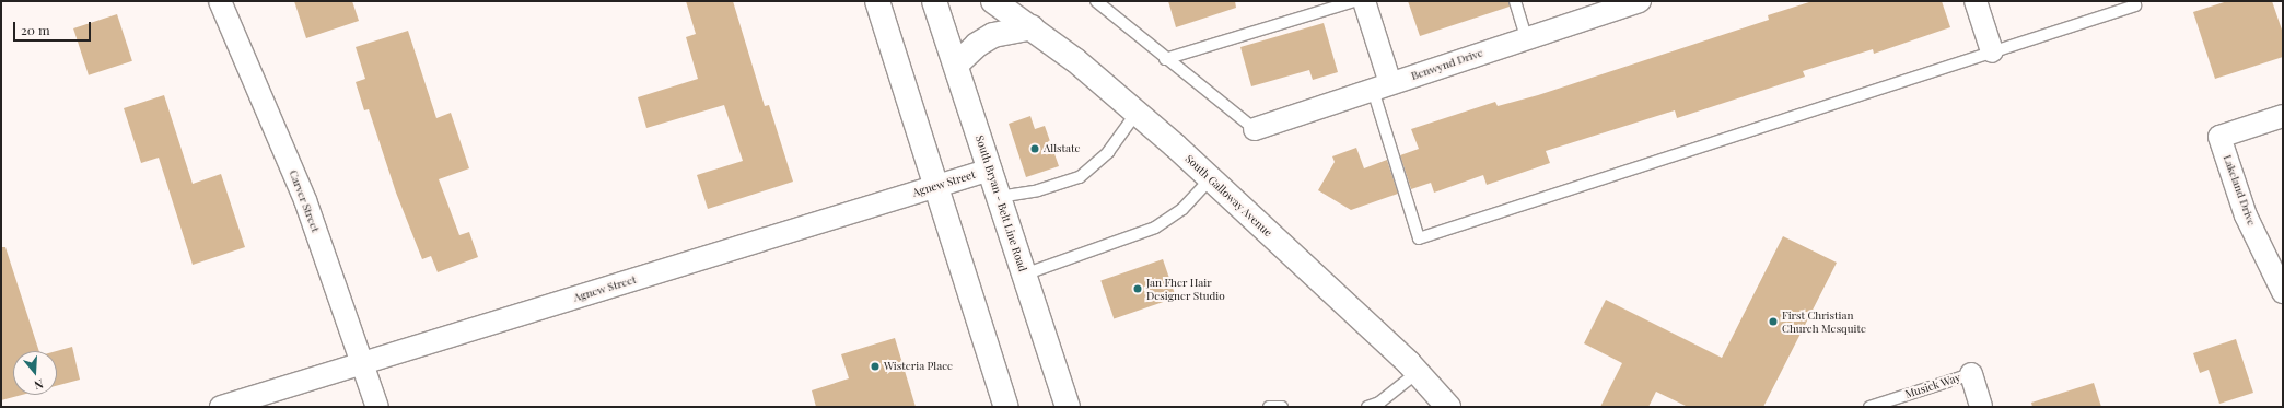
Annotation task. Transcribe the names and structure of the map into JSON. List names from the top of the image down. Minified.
{"streets":{"main road":["South Galloway Avenue","South Bryan - Belt Line Road"],"street":["Benwynd Drive","Agnew Street","Lakeland Drive","Carver Street"],"lane":["Musick Way"]},"crossings":[["Agnew Street","Carver Street"],["Agnew Street","South Bryan - Belt Line Road"]],"places":["Allstate","Jan Fher Hair Designer Studio","First Christian Church Mesquite","Wisteria Place"],"scale_bar":"20 m","north":"bottom"}
